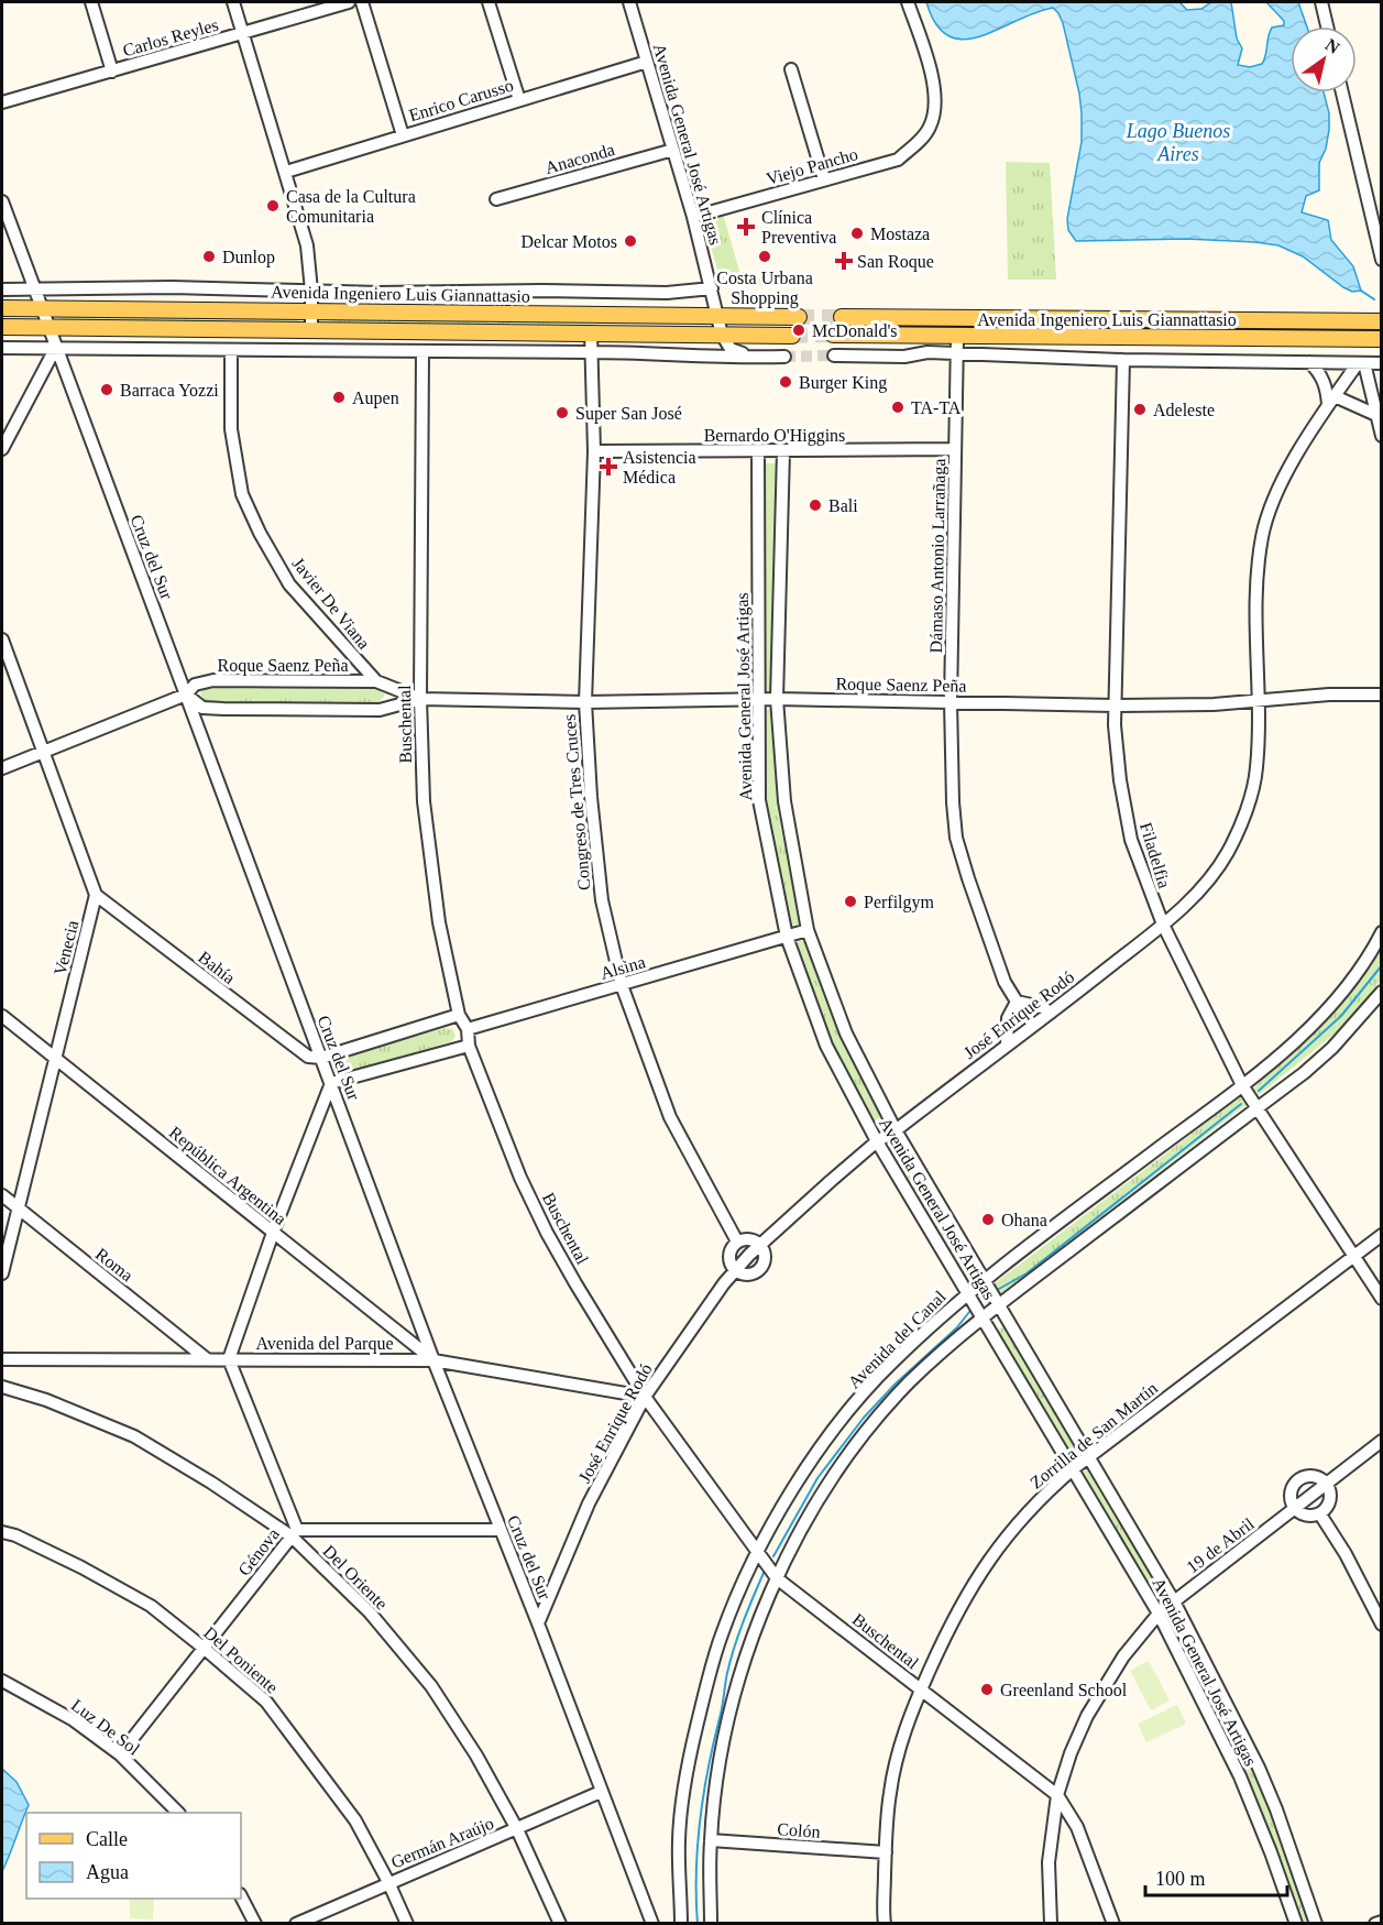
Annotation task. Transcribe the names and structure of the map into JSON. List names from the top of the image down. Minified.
{"streets":{"main road":["Avenida Ingeniero Luis Giannattasio"],"street":["Carlos Reyles","Enrico Carusso","Avenida General José Artigas","Anaconda","Viejo Pancho","Bernardo O'Higgins","Dámaso Antonio Larrañaga","Cruz del Sur","Javier De Viana","Roque Saenz Peña","Buschental","Congreso de Tres Cruces","Filadelfia","Venecia","Bahía","Alsina","José Enrique Rodó","República Argentina","Roma","Avenida del Canal","Avenida del Parque","Zorrilla de San Martín","19 de Abril","Génova","Del Oriente","Del Poniente","Luz De Sol","Colón","Germán Araújo"]},"crossings":[["Enrico Carusso","Avenida General José Artigas"],["Avenida General José Artigas","Anaconda"],["Avenida General José Artigas","Viejo Pancho"],["Avenida General José Artigas","Avenida Ingeniero Luis Giannattasio"],["Avenida General José Artigas","Bernardo O'Higgins"],["Avenida General José Artigas","Roque Saenz Peña"],["Avenida General José Artigas","Alsina"],["Avenida General José Artigas","José Enrique Rodó"],["Avenida General José Artigas","Avenida del Canal"],["Avenida General José Artigas","Zorrilla de San Martín"],["Avenida General José Artigas","19 de Abril"],["Avenida Ingeniero Luis Giannattasio","Dámaso Antonio Larrañaga"],["Avenida Ingeniero Luis Giannattasio","Cruz del Sur"],["Avenida Ingeniero Luis Giannattasio","Congreso de Tres Cruces"],["Avenida Ingeniero Luis Giannattasio","Filadelfia"],["Avenida Ingeniero Luis Giannattasio","José Enrique Rodó"],["Bernardo O'Higgins","Dámaso Antonio Larrañaga"],["Bernardo O'Higgins","Congreso de Tres Cruces"],["Dámaso Antonio Larrañaga","Roque Saenz Peña"],["Cruz del Sur","Roque Saenz Peña"],["Cruz del Sur","Bahía"],["Cruz del Sur","José Enrique Rodó"],["Cruz del Sur","República Argentina"],["Cruz del Sur","Avenida del Parque"],["Cruz del Sur","Génova"],["Cruz del Sur","Germán Araújo"],["Javier De Viana","Roque Saenz Peña"],["Roque Saenz Peña","Buschental"],["Roque Saenz Peña","Congreso de Tres Cruces"],["Roque Saenz Peña","Filadelfia"],["Roque Saenz Peña","José Enrique Rodó"],["Buschental","Alsina"],["Buschental","José Enrique Rodó"],["Buschental","Avenida del Canal"],["Buschental","Avenida del Parque"],["Buschental","Zorrilla de San Martín"],["Buschental","19 de Abril"],["Congreso de Tres Cruces","Alsina"],["Filadelfia","José Enrique Rodó"],["Filadelfia","Avenida del Canal"],["Filadelfia","Zorrilla de San Martín"],["Venecia","Bahía"],["Venecia","República Argentina"],["Venecia","Roma"],["José Enrique Rodó","Avenida del Parque"],["República Argentina","Avenida del Parque"],["Roma","Avenida del Parque"],["Zorrilla de San Martín","Colón"],["Génova","Del Oriente"],["Génova","Del Poniente"],["Génova","Luz De Sol"],["Del Oriente","Germán Araújo"],["Del Poniente","Germán Araújo"]],"water":["Lago Buenos Aires"],"places":{"other":["Casa de la Cultura Comunitaria","Mostaza","Delcar Motos","Dunlop","Costa Urbana Shopping","McDonald's","Burger King","Barraca Yozzi","Aupen","TA-TA","Adeleste","Super San José","Bali","Perfilgym","Ohana","Greenland School"],"health":["Clínica Preventiva","San Roque","Asistencia Médica"]},"legend":["Calle","Agua"],"scale_bar":"100 m","north":"top right"}
